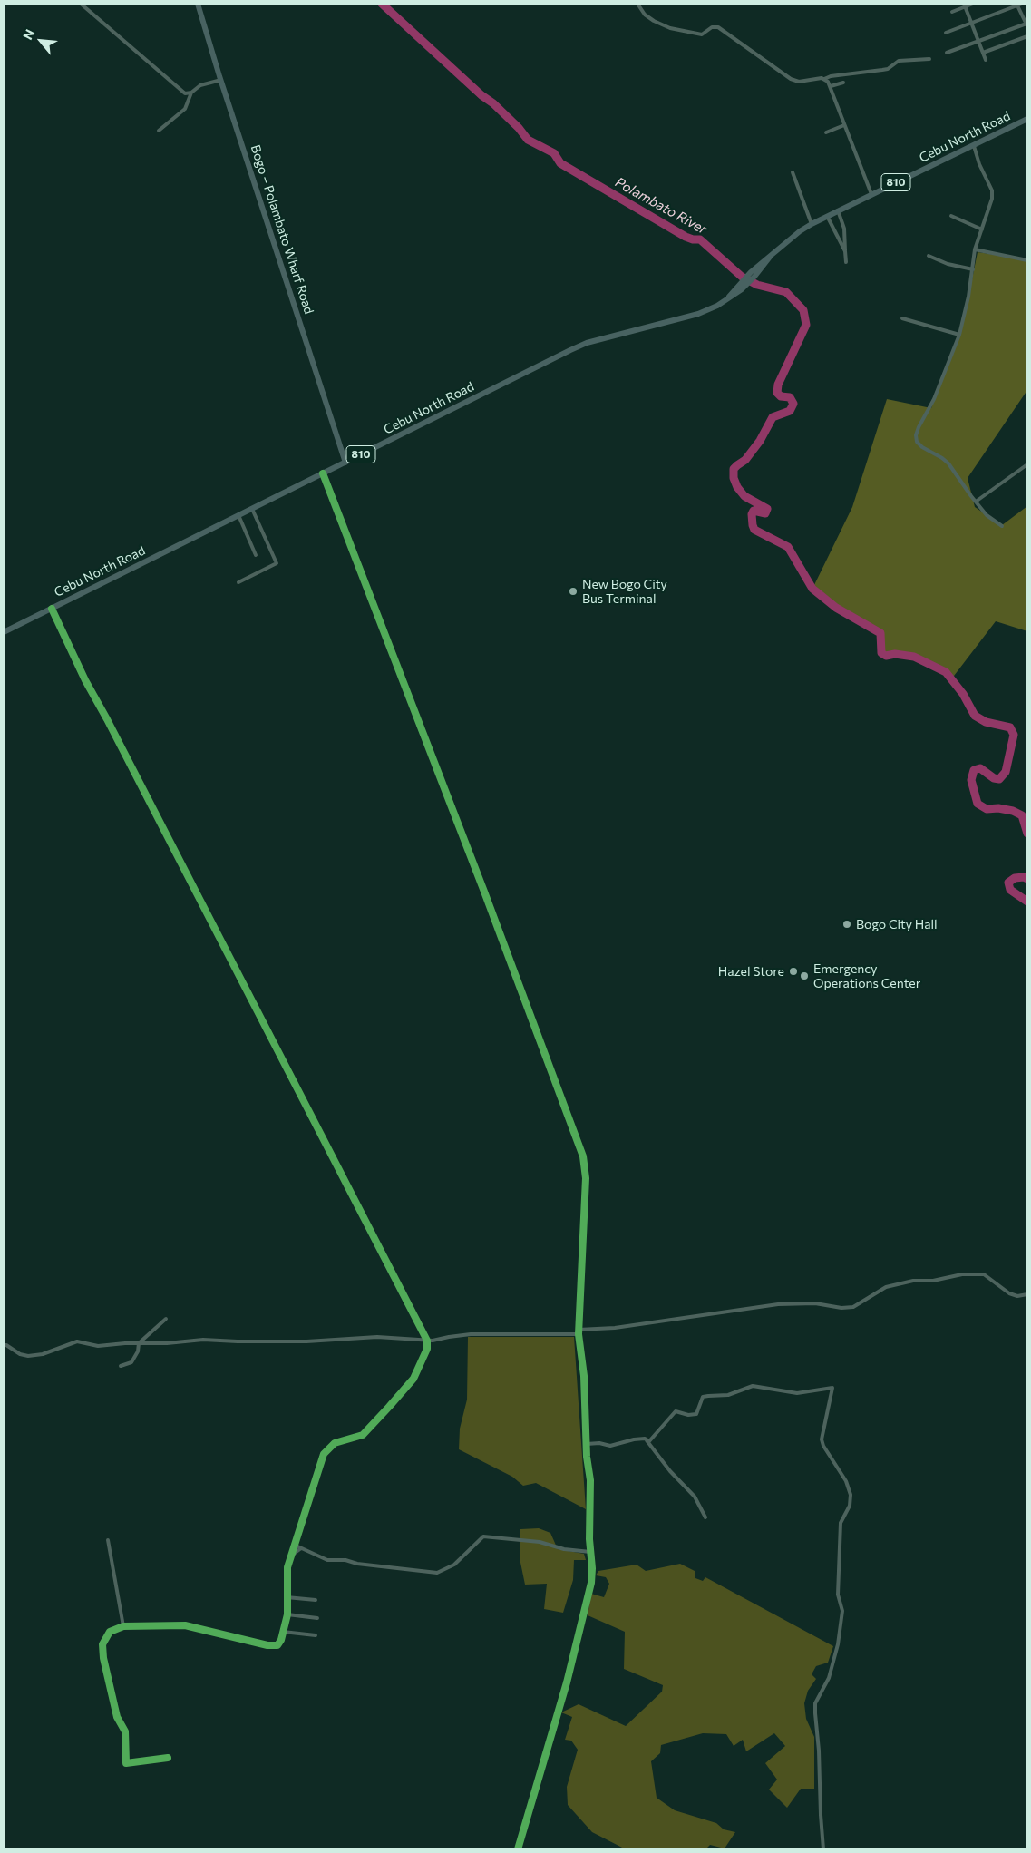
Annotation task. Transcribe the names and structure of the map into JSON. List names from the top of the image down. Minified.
{"streets":{"highway":["Cebu North Road","810","Bogo – Polambato Wharf Road"]},"crossings":[["Cebu North Road","Bogo – Polambato Wharf Road"]],"water":["Polambato River"],"places":["New Bogo City Bus Terminal","Bogo City Hall","Hazel Store","Emergency Operations Center"],"north":"top left"}
